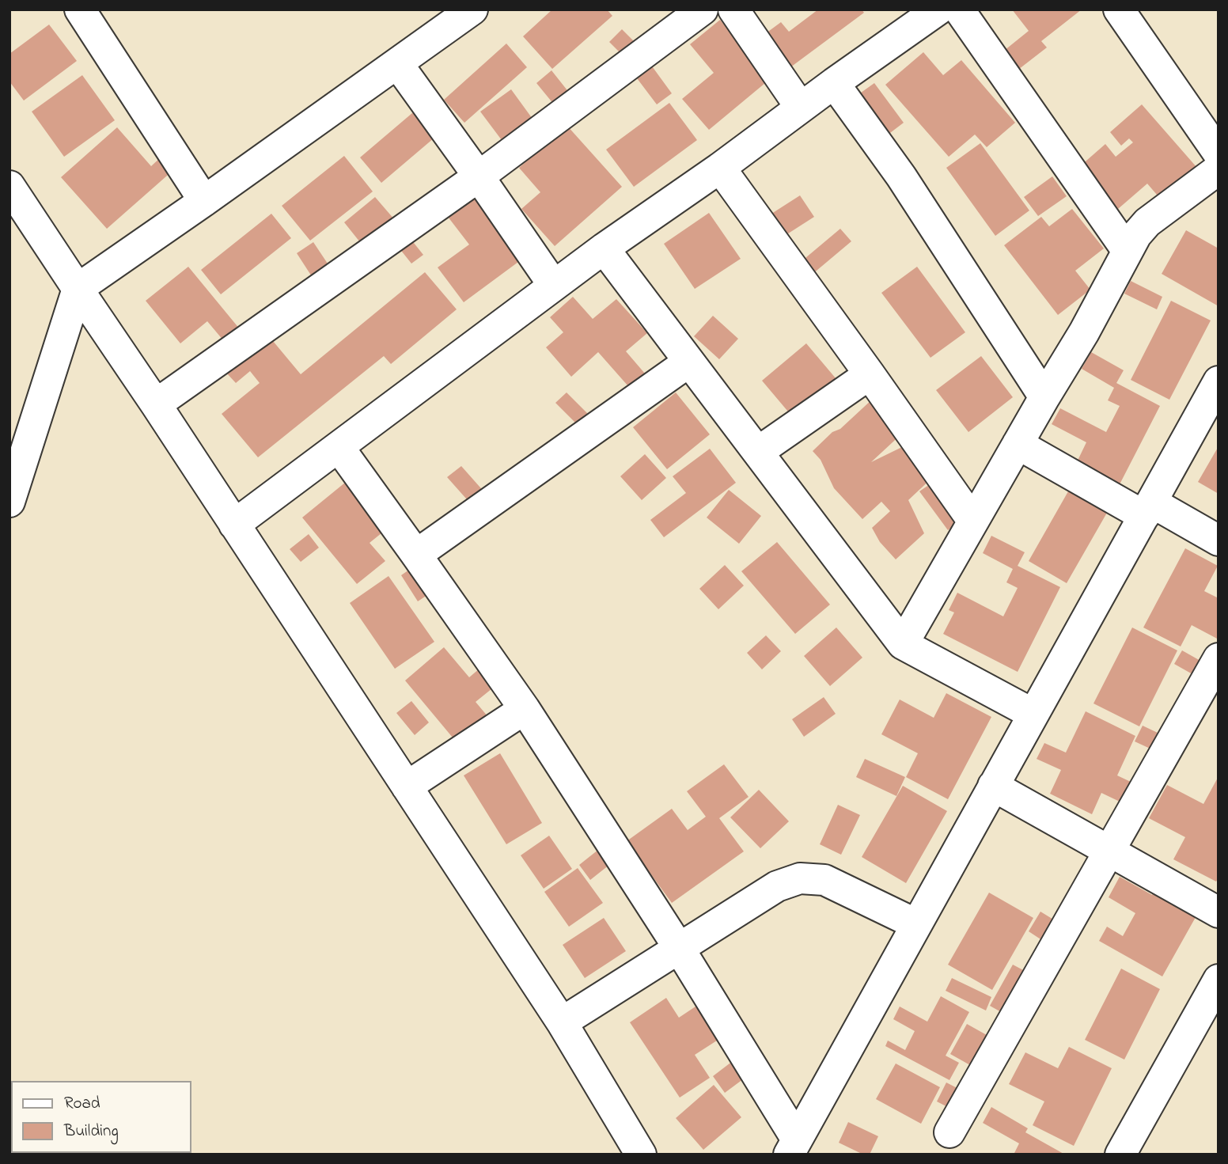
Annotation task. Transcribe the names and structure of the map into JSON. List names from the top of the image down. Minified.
{"legend":["Road","Building"]}
